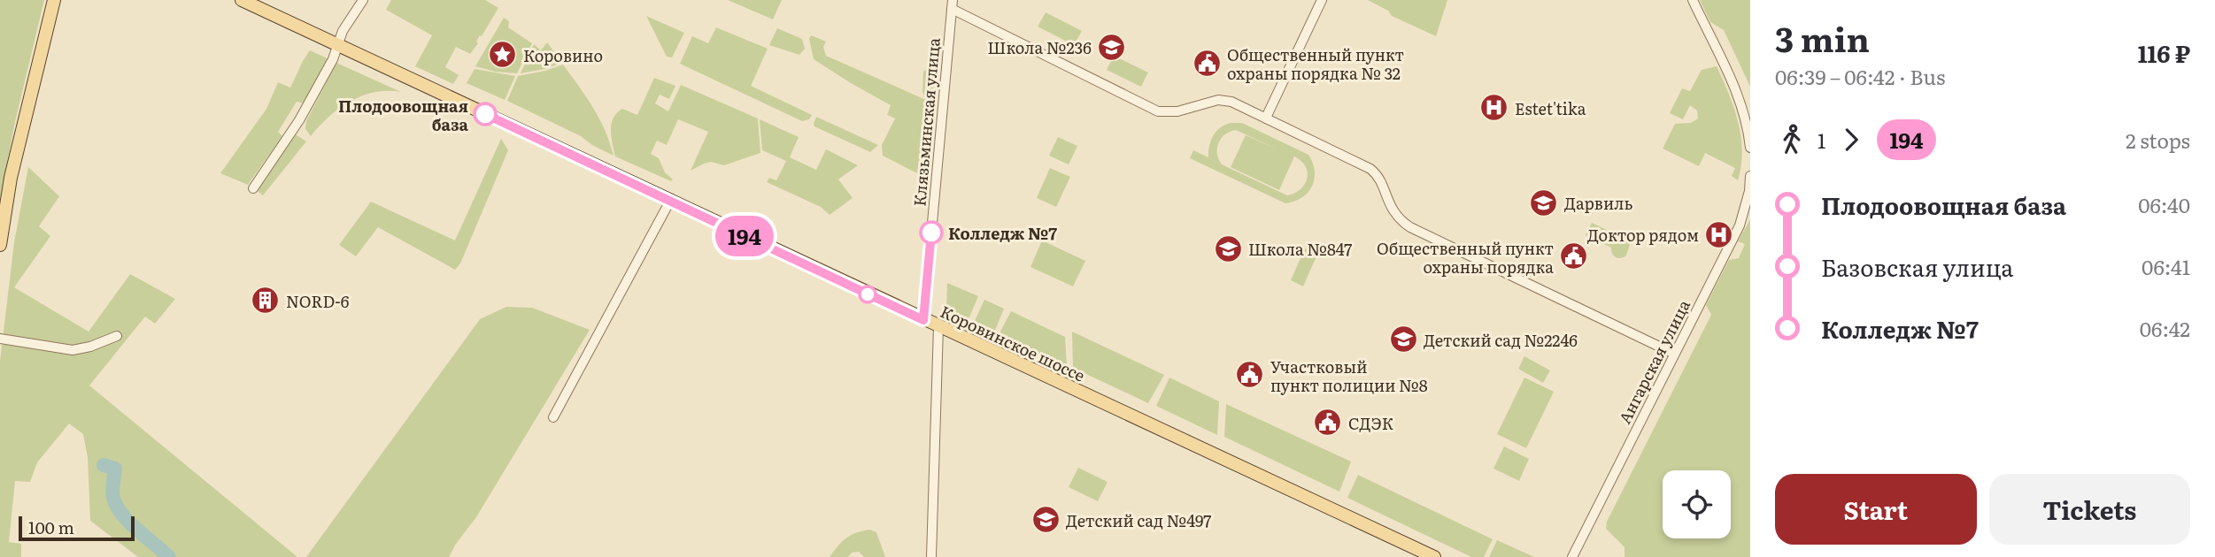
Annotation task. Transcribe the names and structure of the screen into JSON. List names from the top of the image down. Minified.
{"streets":{"main road":["Коровинское шоссе"],"street":["Клязьминская улица","Ангарская улица"]},"crossings":[["Клязьминская улица","Коровинское шоссе"]],"places":{"school or university":["Школа №236","Дарвиль","Школа №847","Детский сад №2246","Детский сад №497"],"place":["Коровино"],"public building":["Общественный пункт охраны порядка № 32","Общественный пункт охраны порядка","Участковый пункт полиции №8","СДЭК"],"hospital":["Estet'tika","Доктор рядом"],"other":["Плодоовощная база","Колледж №7"],"building":["NORD-6"]},"lines":["bus line 194"],"scale_bar":"100 m","page":{"on_map":"194","heading":["3 min","06:39 – 06:42 · Bus","116 ₽"],"legs":["1","194","2 stops"],"list":[{"name":"Плодоовощная база","value":"06:40"},{"name":"Базовская улица","value":"06:41"},{"name":"Колледж №7","value":"06:42"}],"buttons":["Start","Tickets"],"scale":"100 m"}}
